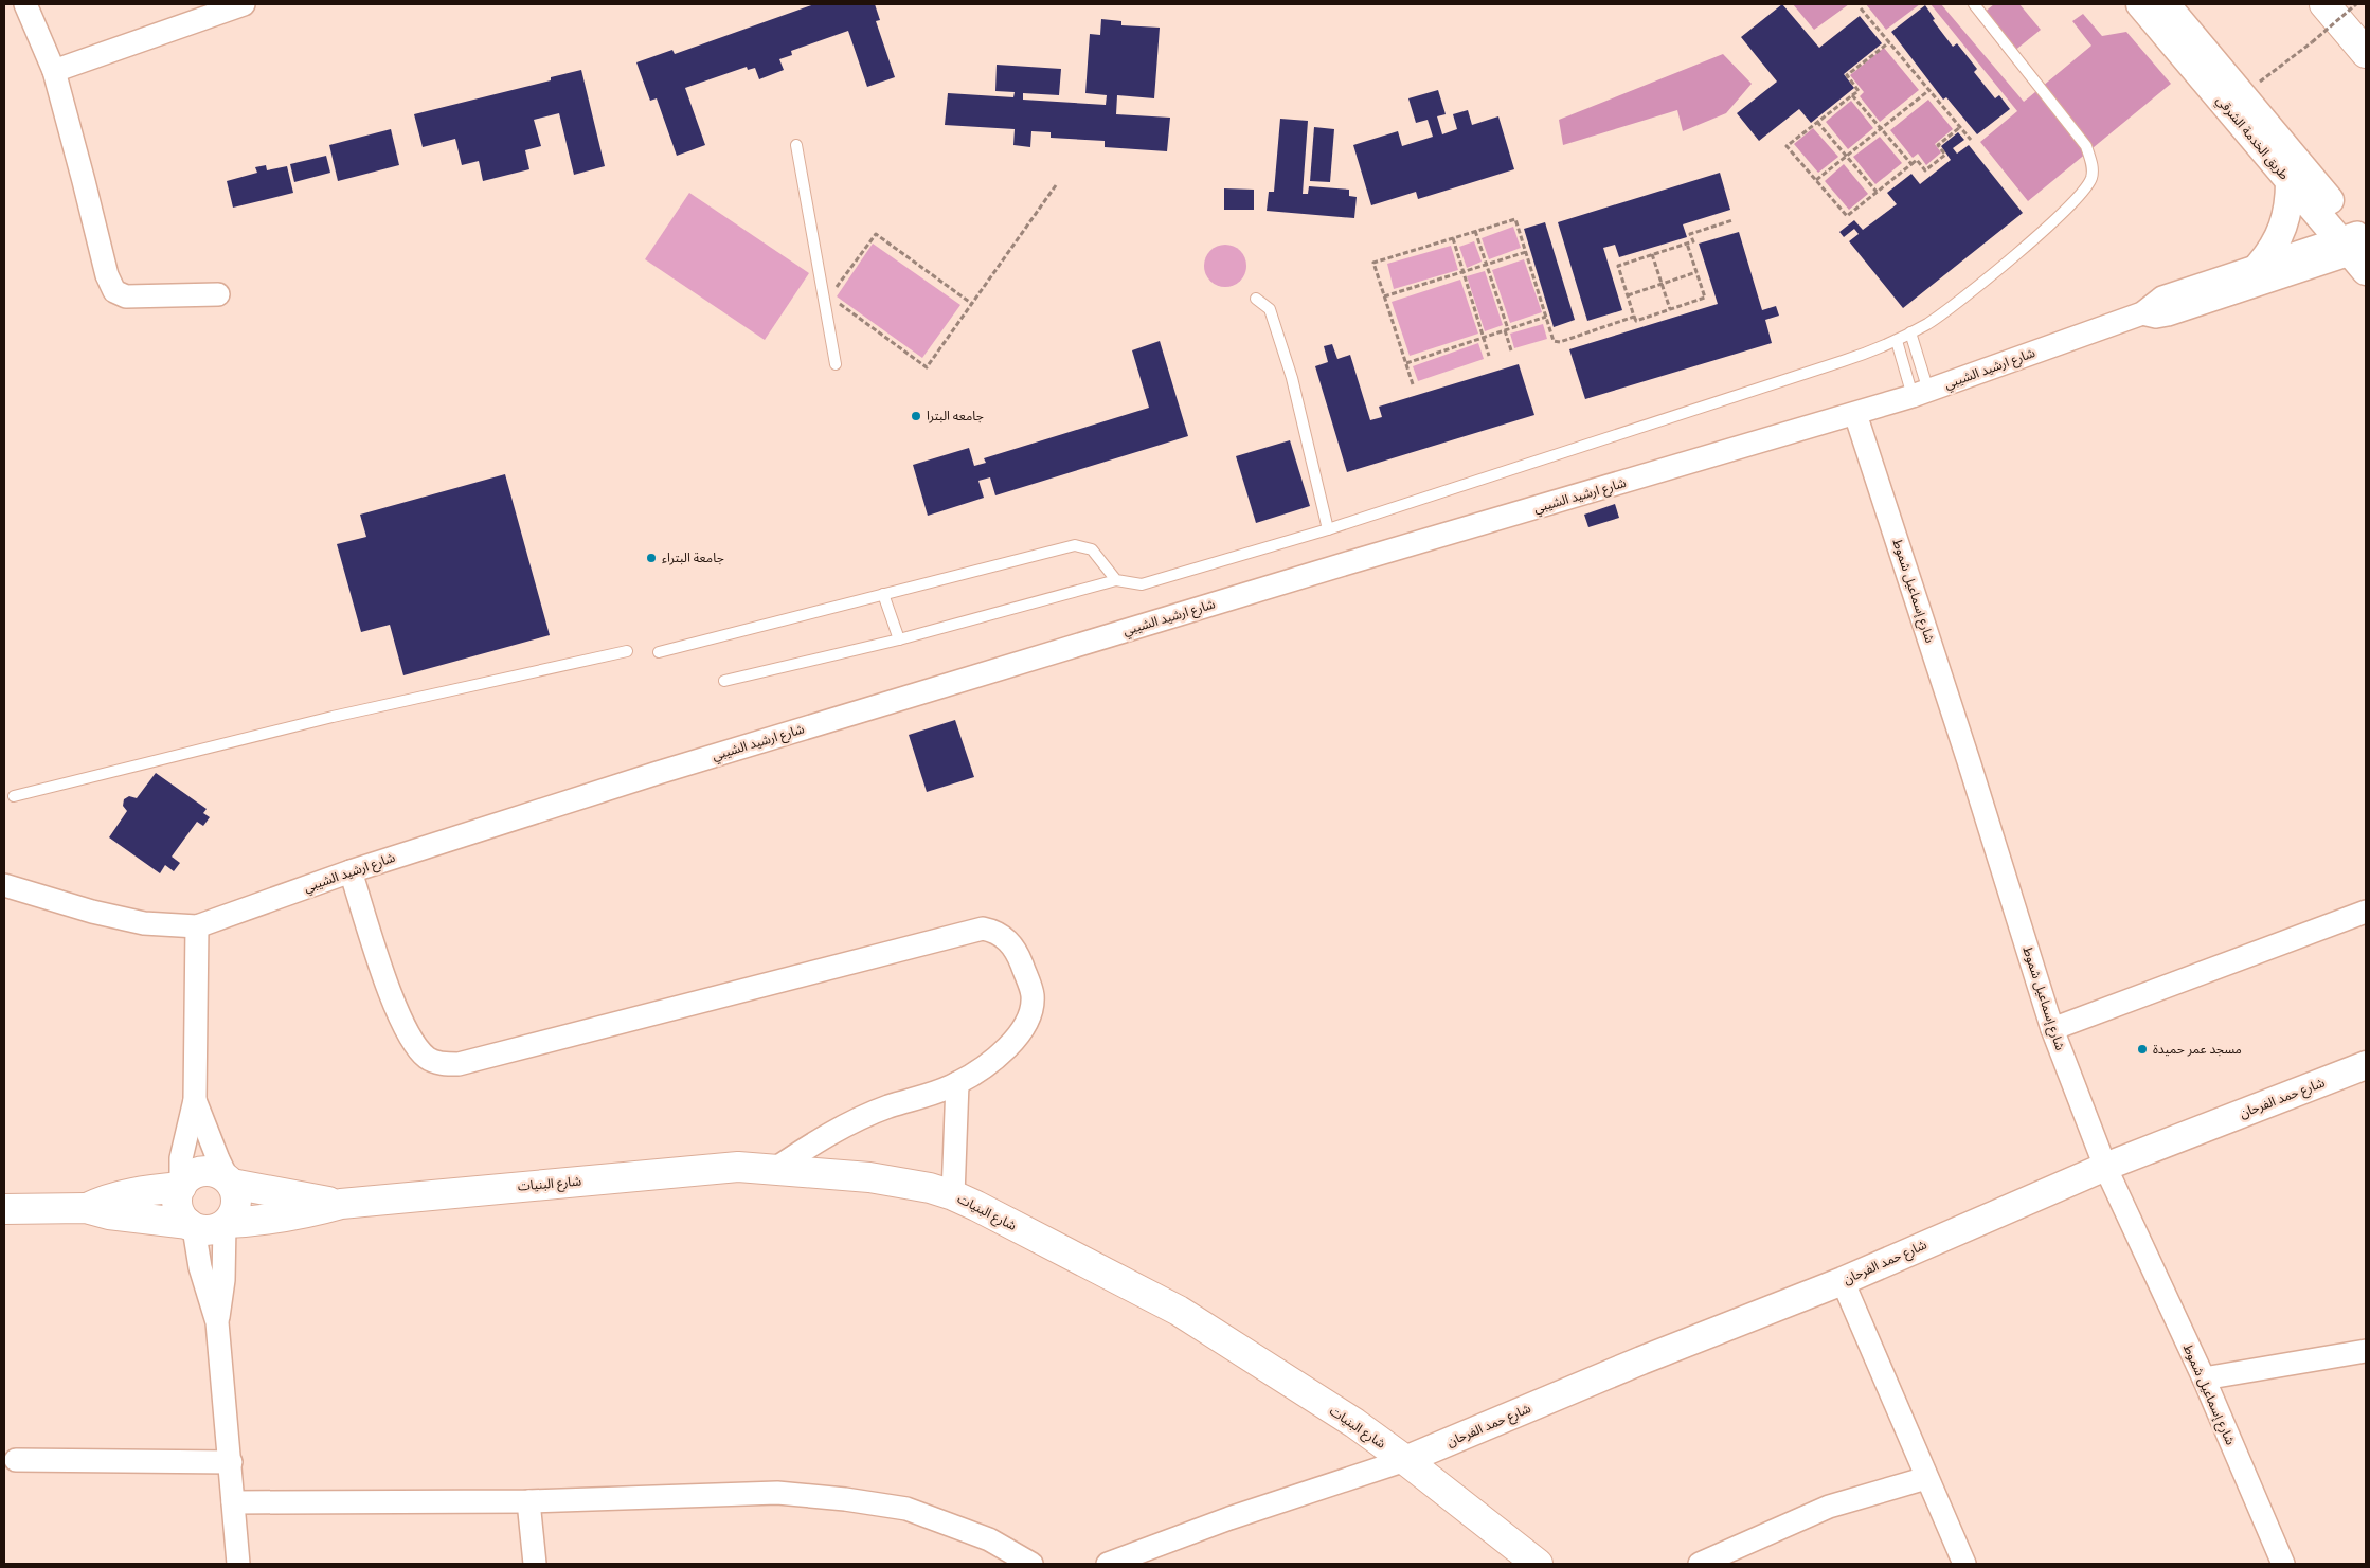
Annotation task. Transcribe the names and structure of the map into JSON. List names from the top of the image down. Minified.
{"streets":{"main road":["شارع البنيات"],"street":["طريق الخدمة الشرقي","شارع ارشيد الشيبي","شارع إسماعيل شموط","شارع حمد الفرحان"]},"crossings":[["طريق الخدمة الشرقي","شارع ارشيد الشيبي"],["شارع ارشيد الشيبي","شارع إسماعيل شموط"],["شارع إسماعيل شموط","شارع حمد الفرحان"],["شارع حمد الفرحان","شارع البنيات"]],"places":["جامعه البترا","جامعة البتراء","مسجد عمر حميدة"]}
